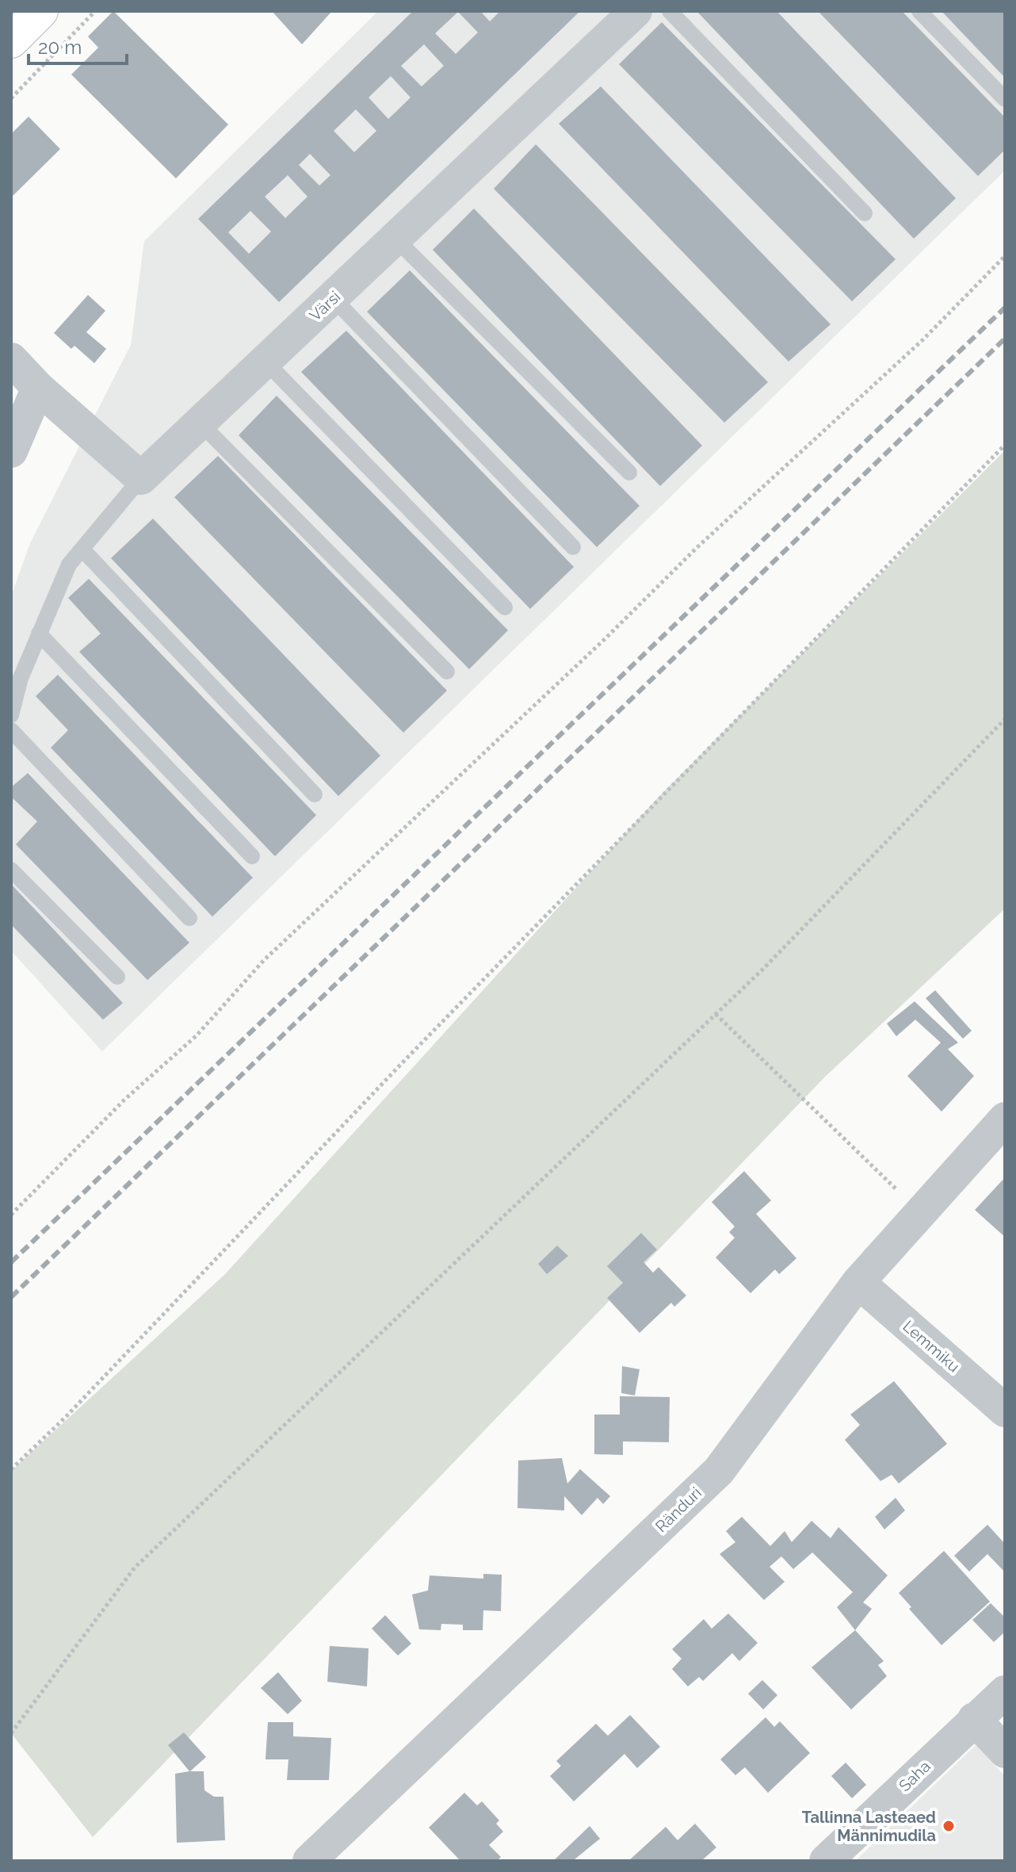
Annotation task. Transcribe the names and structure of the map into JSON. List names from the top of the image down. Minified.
{"streets":{"street":["Värsi","Lemmiku","Ränduri","Saha"]},"crossings":[["Lemmiku","Ränduri"]],"places":["Tallinna Lasteaed Männimudila"],"scale_bar":"20 m"}
